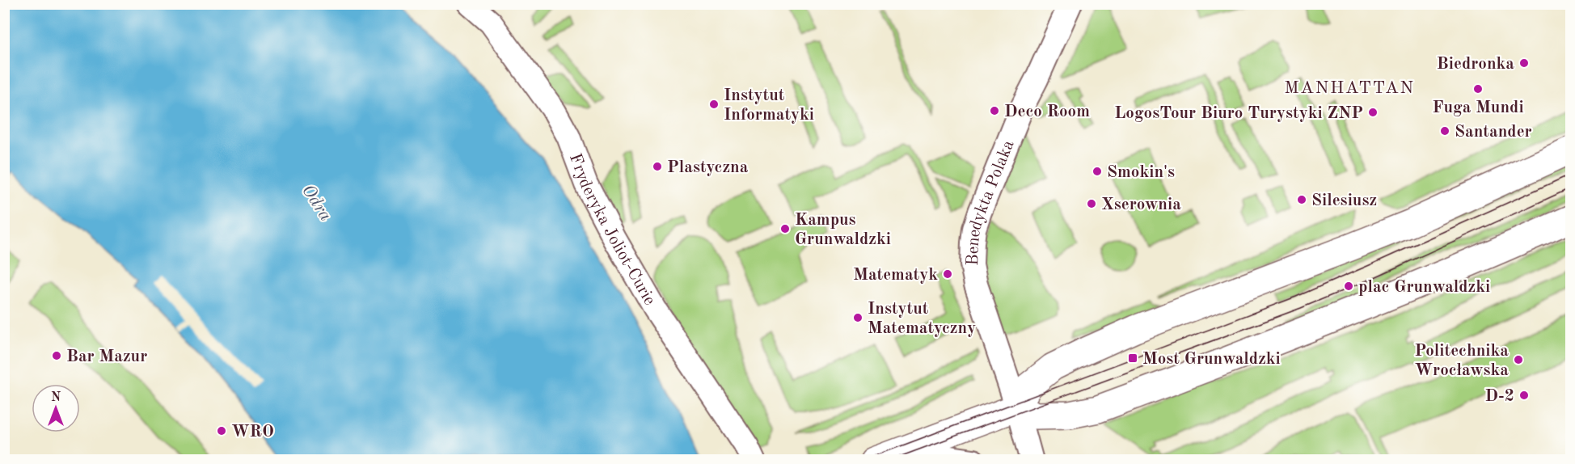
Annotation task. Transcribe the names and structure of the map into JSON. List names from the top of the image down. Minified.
{"streets":{"street":["Benedykta Polaka","Fryderyka Joliot-Curie"]},"districts":["MANHATTAN"],"water":["Odra"],"places":{"other":["Biedronka","Fuga Mundi","Instytut Informatyki","Deco Room","LogosTour Biuro Turystyki ZNP","Santander","Plastyczna","Smokin's","Silesiusz","Xserownia","Kampus Grunwaldzki","Matematyk","plac Grunwaldzki","Instytut Matematyczny","Bar Mazur","Politechnika Wrocławska","D-2","WRO"],"transit":["Most Grunwaldzki"]},"north":"top"}
